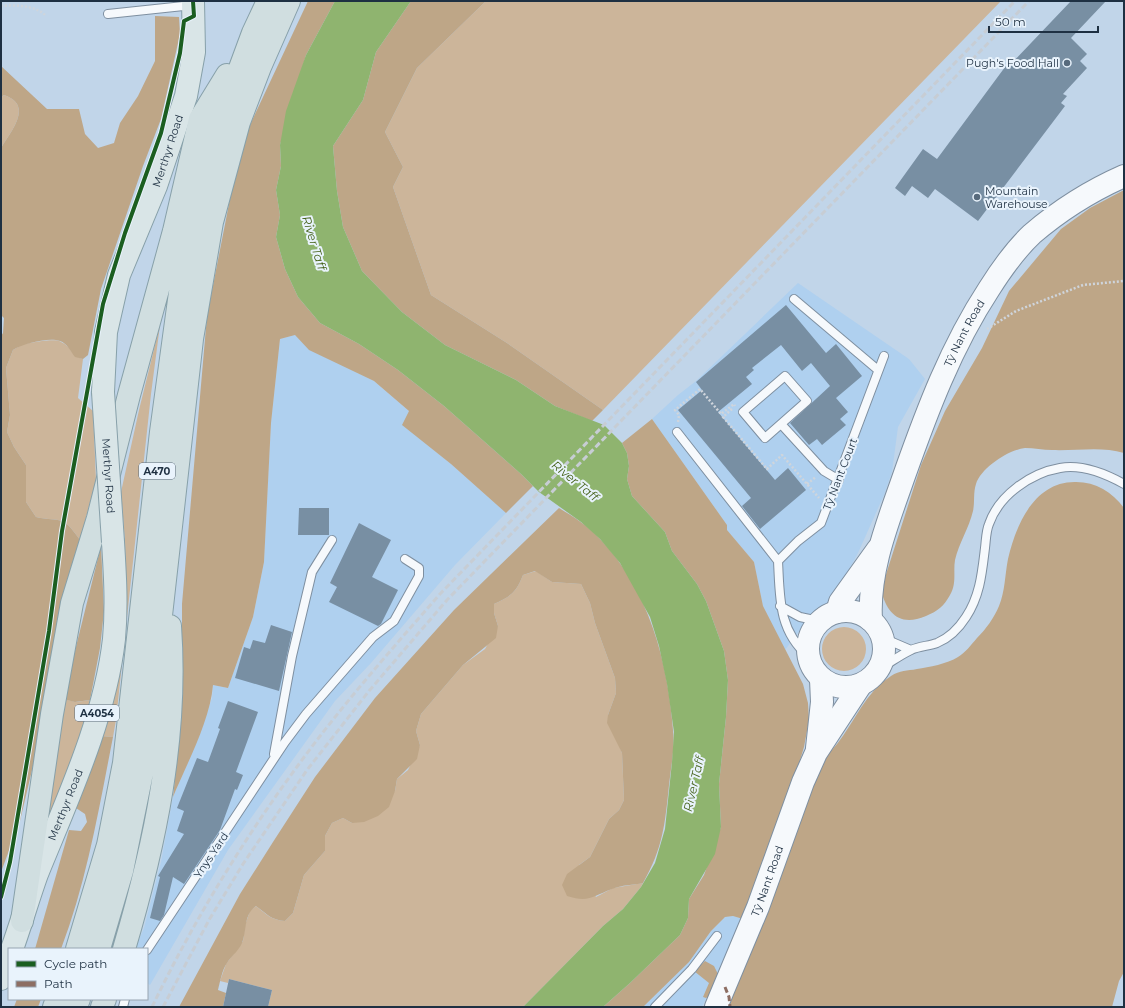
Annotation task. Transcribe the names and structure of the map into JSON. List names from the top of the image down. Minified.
{"streets":{"highway":["A470"],"main road":["Merthyr Road","Tŷ Nant Road","A4054"],"lane":["Tŷ Nant Court","Ynys Yard"]},"water":["River Taff"],"places":["Pugh's Food Hall","Mountain Warehouse"],"legend":["Cycle path","Path"],"scale_bar":"50 m"}
